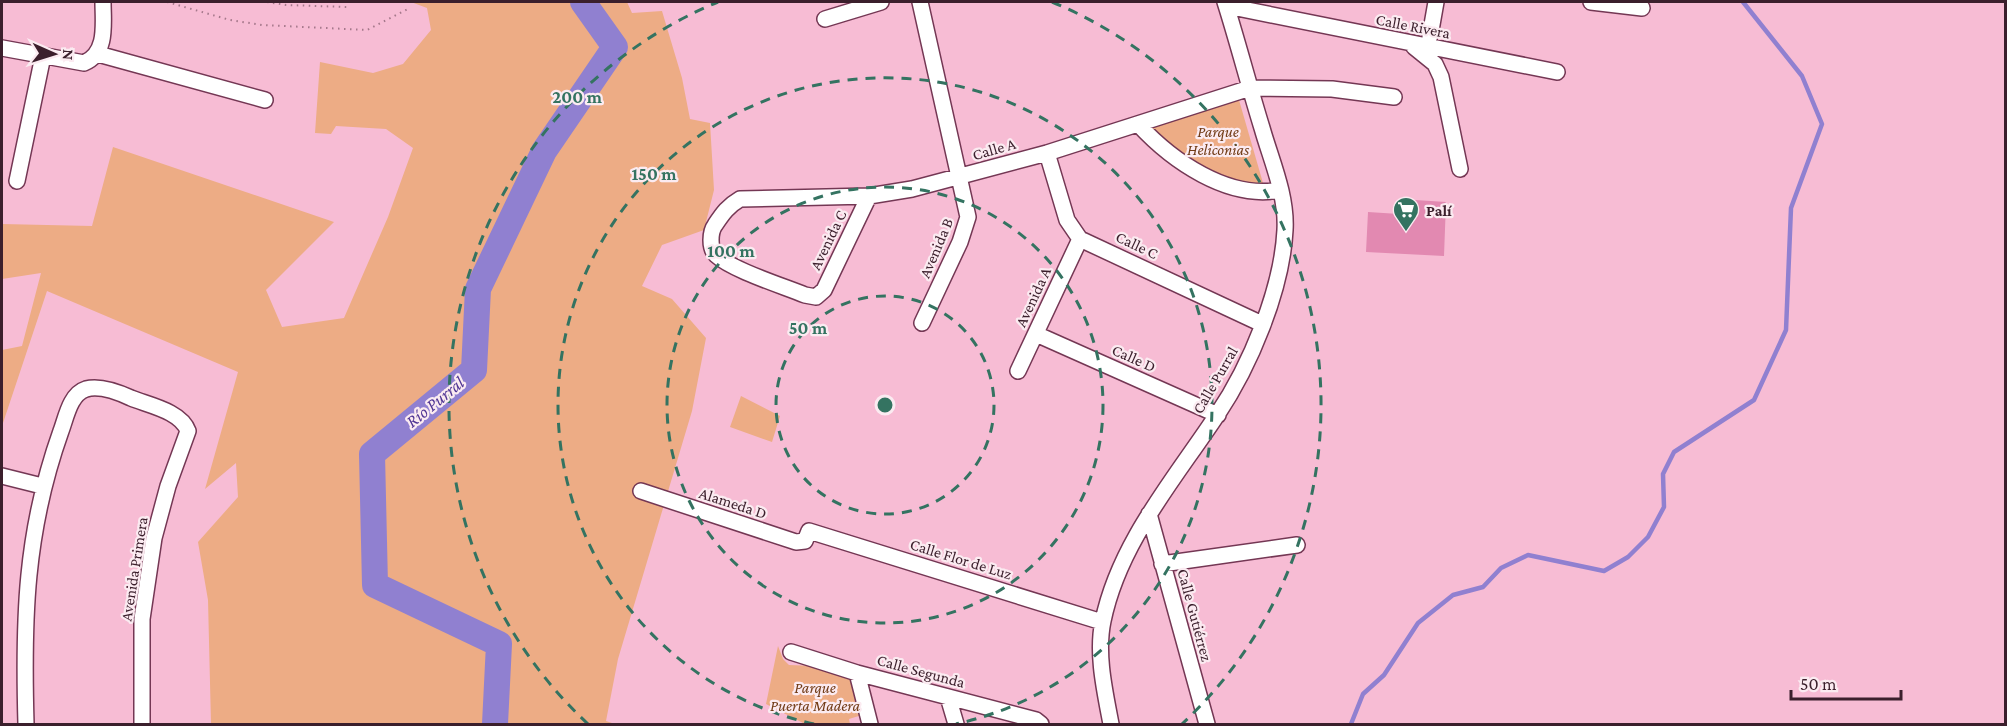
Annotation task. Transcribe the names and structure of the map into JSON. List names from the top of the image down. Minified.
{"streets":{"street":["Calle Rivera","Calle A","Avenida C","Calle C","Avenida B","Avenida A","Calle D","Calle Purral","Alameda D","Calle Flor de Luz","Avenida Primera","Calle Gutiérrez","Calle Segunda"]},"crossings":[["Calle Rivera","Calle Purral"],["Calle A","Avenida C"],["Calle A","Avenida B"],["Calle A","Calle Purral"],["Calle C","Avenida A"],["Calle C","Calle Purral"],["Avenida A","Calle D"],["Calle D","Calle Purral"],["Calle Purral","Calle Flor de Luz"],["Calle Purral","Calle Gutiérrez"],["Alameda D","Calle Flor de Luz"]],"water":["Río Purral"],"parks":["Parque Heliconias","Parque Puerta Madera"],"places":{"supermarket":["Palí"]},"scale_bar":"50 m","north":"right","rings":["200 m","150 m","100 m","50 m"]}
